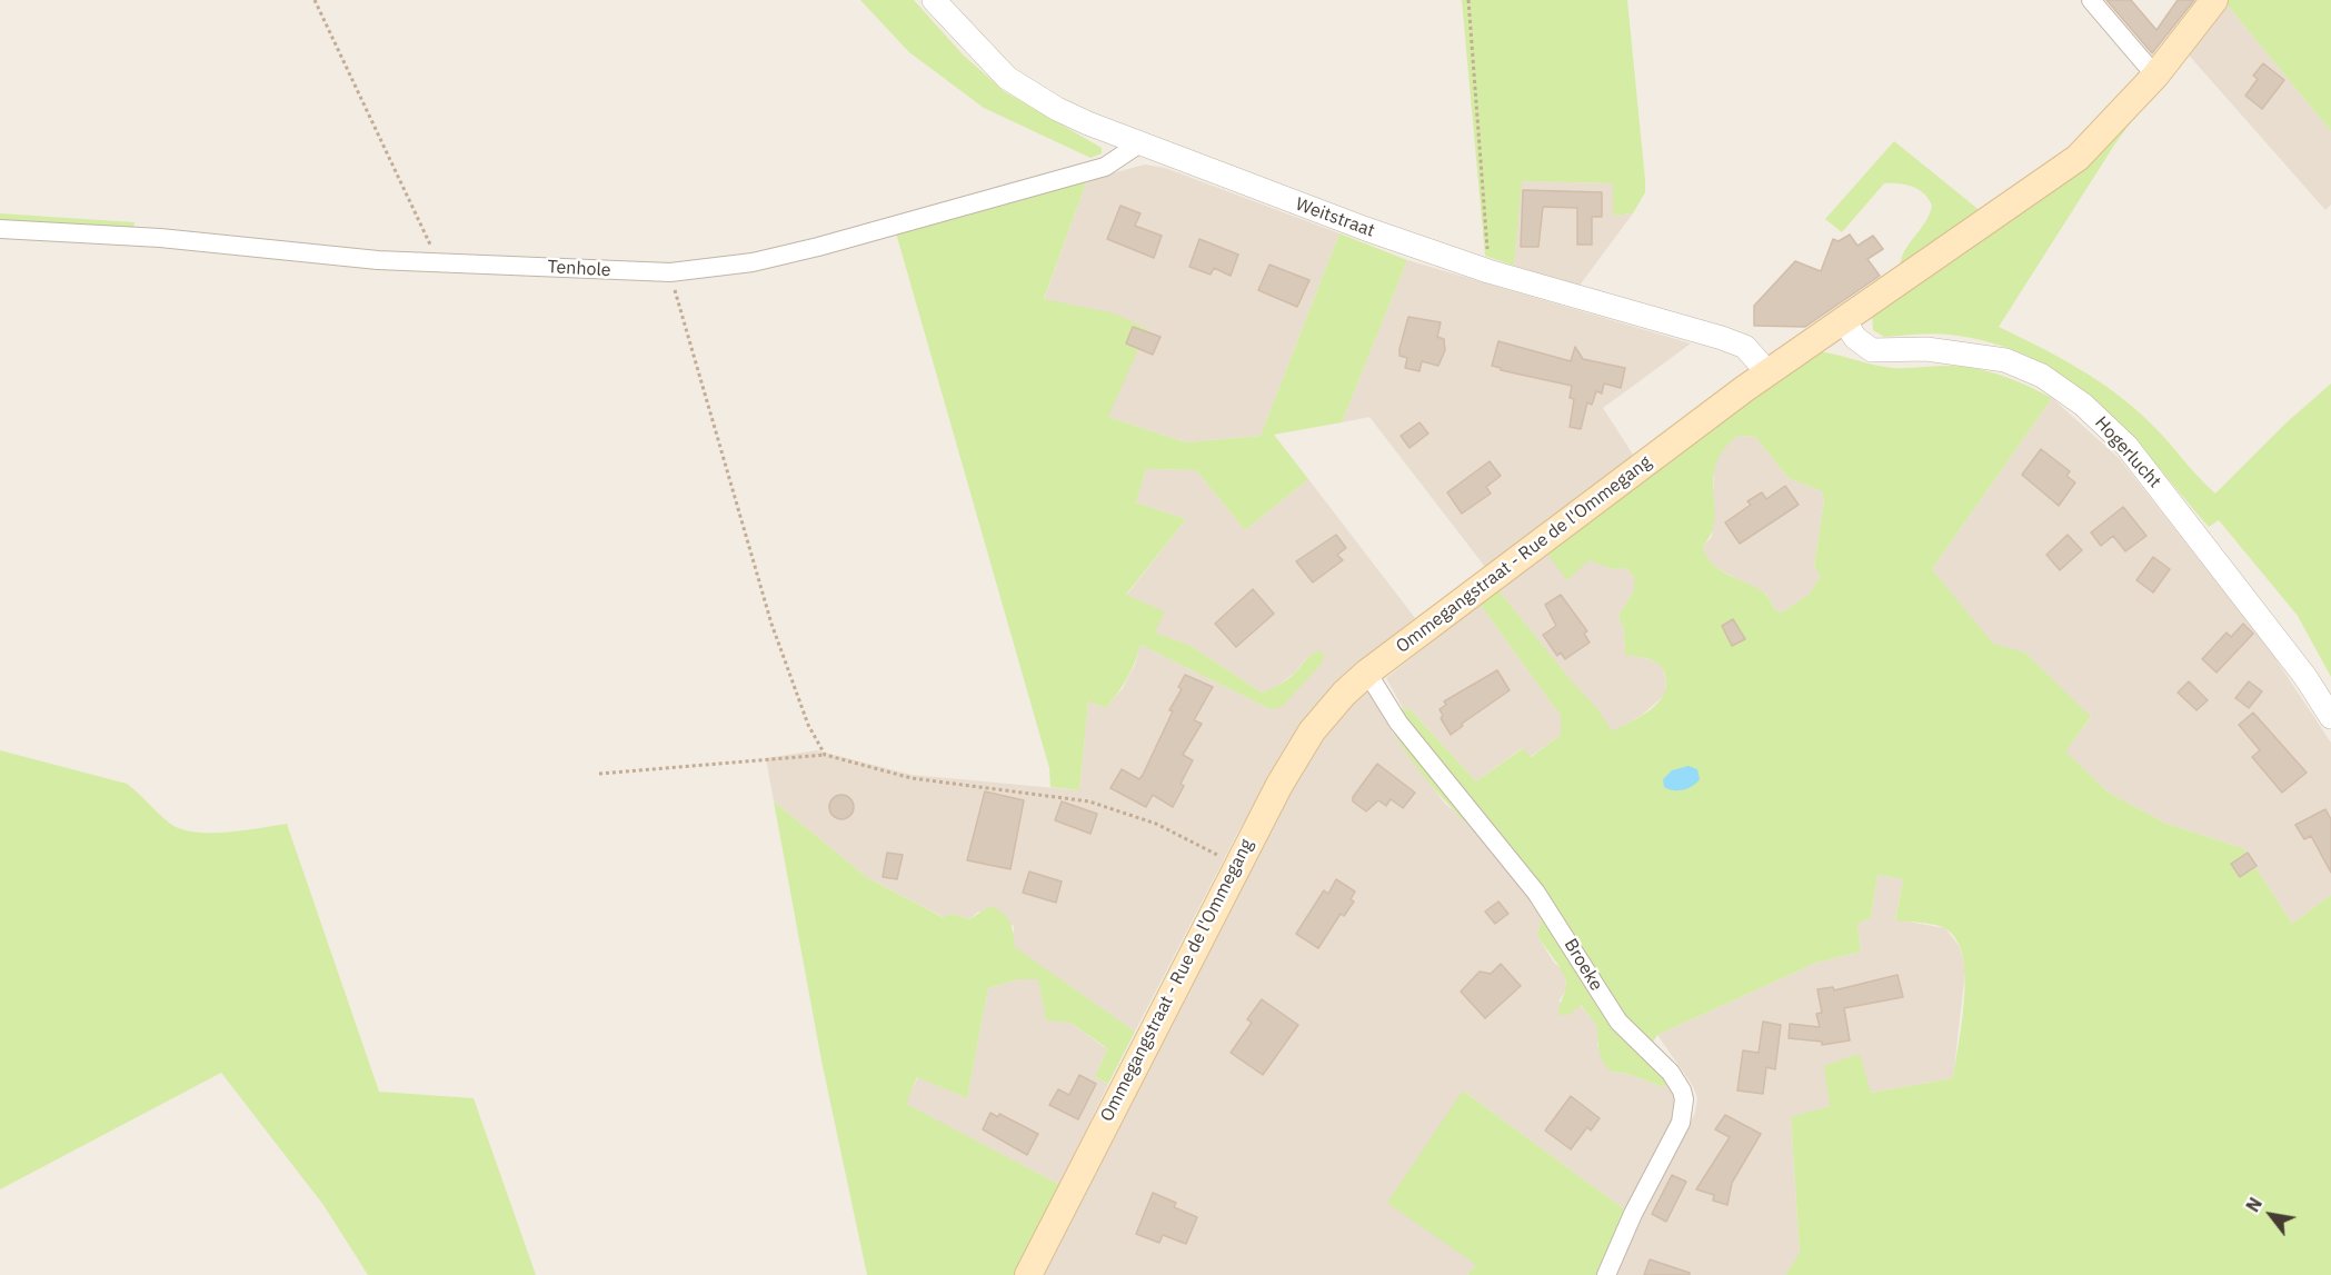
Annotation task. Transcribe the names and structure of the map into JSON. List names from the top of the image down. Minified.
{"streets":{"main road":["Ommegangstraat - Rue de l'Ommegang"],"street":["Weitstraat","Tenhole","Hogerlucht","Broeke"]},"crossings":[["Weitstraat","Tenhole"],["Weitstraat","Ommegangstraat - Rue de l'Ommegang"],["Hogerlucht","Ommegangstraat - Rue de l'Ommegang"],["Ommegangstraat - Rue de l'Ommegang","Broeke"]],"north":"top left"}
